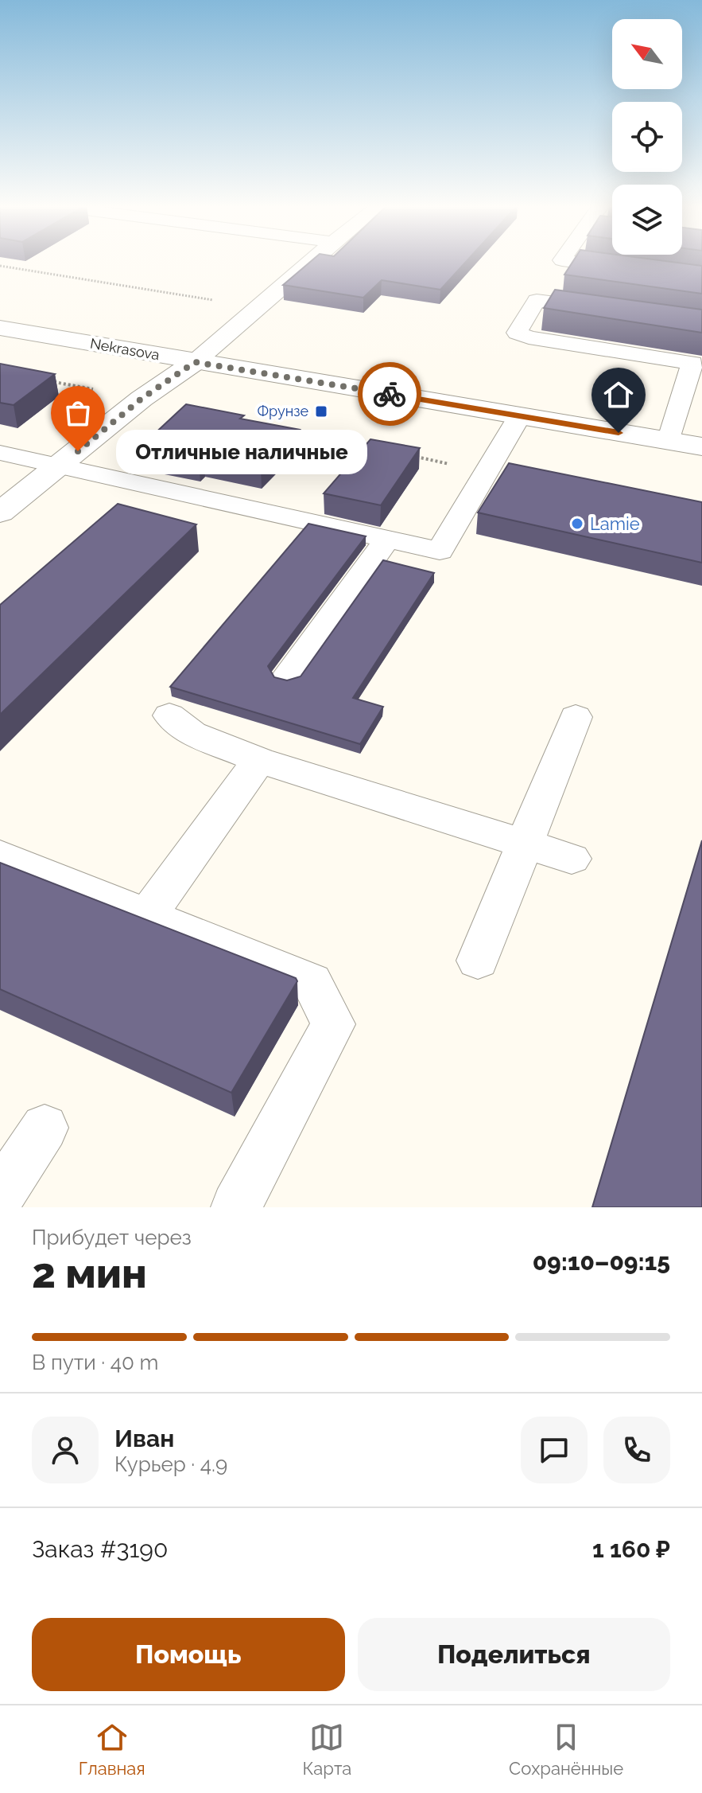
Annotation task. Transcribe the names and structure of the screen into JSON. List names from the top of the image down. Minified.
{"streets":{"main road":["Nekrasova"]},"places":{"transit":["Фрунзе"],"other":["Отличные наличные","Lamie"]},"north":"top left","page":{"bubble":"Отличные наличные","heading":["2 мин","Прибудет через","09:10–09:15"],"panel":["Иван","Курьер · 4.9","Заказ #3190","1 160 ₽"],"bar":"В пути · 40 m","buttons":["Помощь","Поделиться"],"tabs":["Главная","Карта","Сохранённые"]}}
